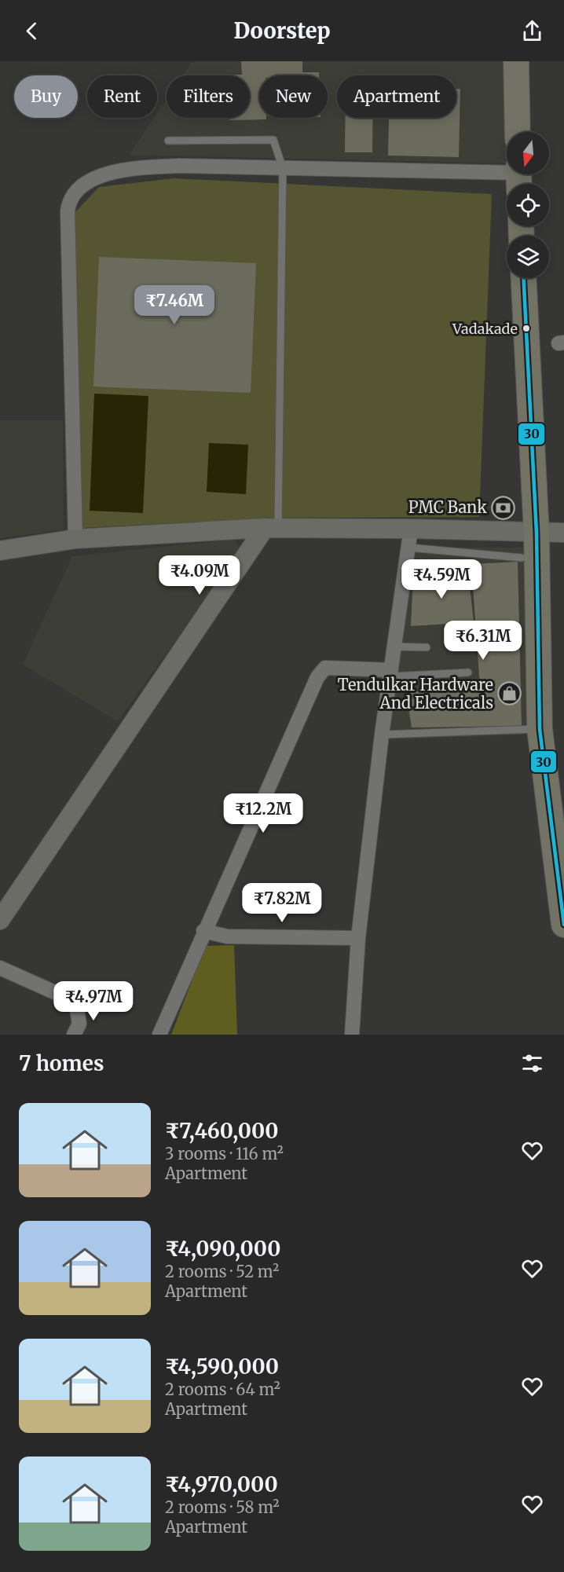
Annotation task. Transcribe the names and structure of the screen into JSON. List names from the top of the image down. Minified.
{"places":{"other":["Vadakade"],"bank":["PMC Bank"],"shop":["Tendulkar Hardware And Electricals"]},"lines":["transit line 30"],"north":"bottom","page":{"header":"Doorstep","chip":["Buy","Rent","Filters","New","Apartment"],"price":["₹7.46M","₹4.09M","₹4.59M","₹6.31M","₹12.2M","₹7.82M","₹4.97M"],"heading":"7 homes","list":[{"name":"₹7,460,000","note":"3 rooms · 116 m² · Apartment"},{"name":"₹4,090,000","note":"2 rooms · 52 m² · Apartment"},{"name":"₹4,590,000","note":"2 rooms · 64 m² · Apartment"},{"name":"₹4,970,000","note":"2 rooms · 58 m² · Apartment"}]}}
